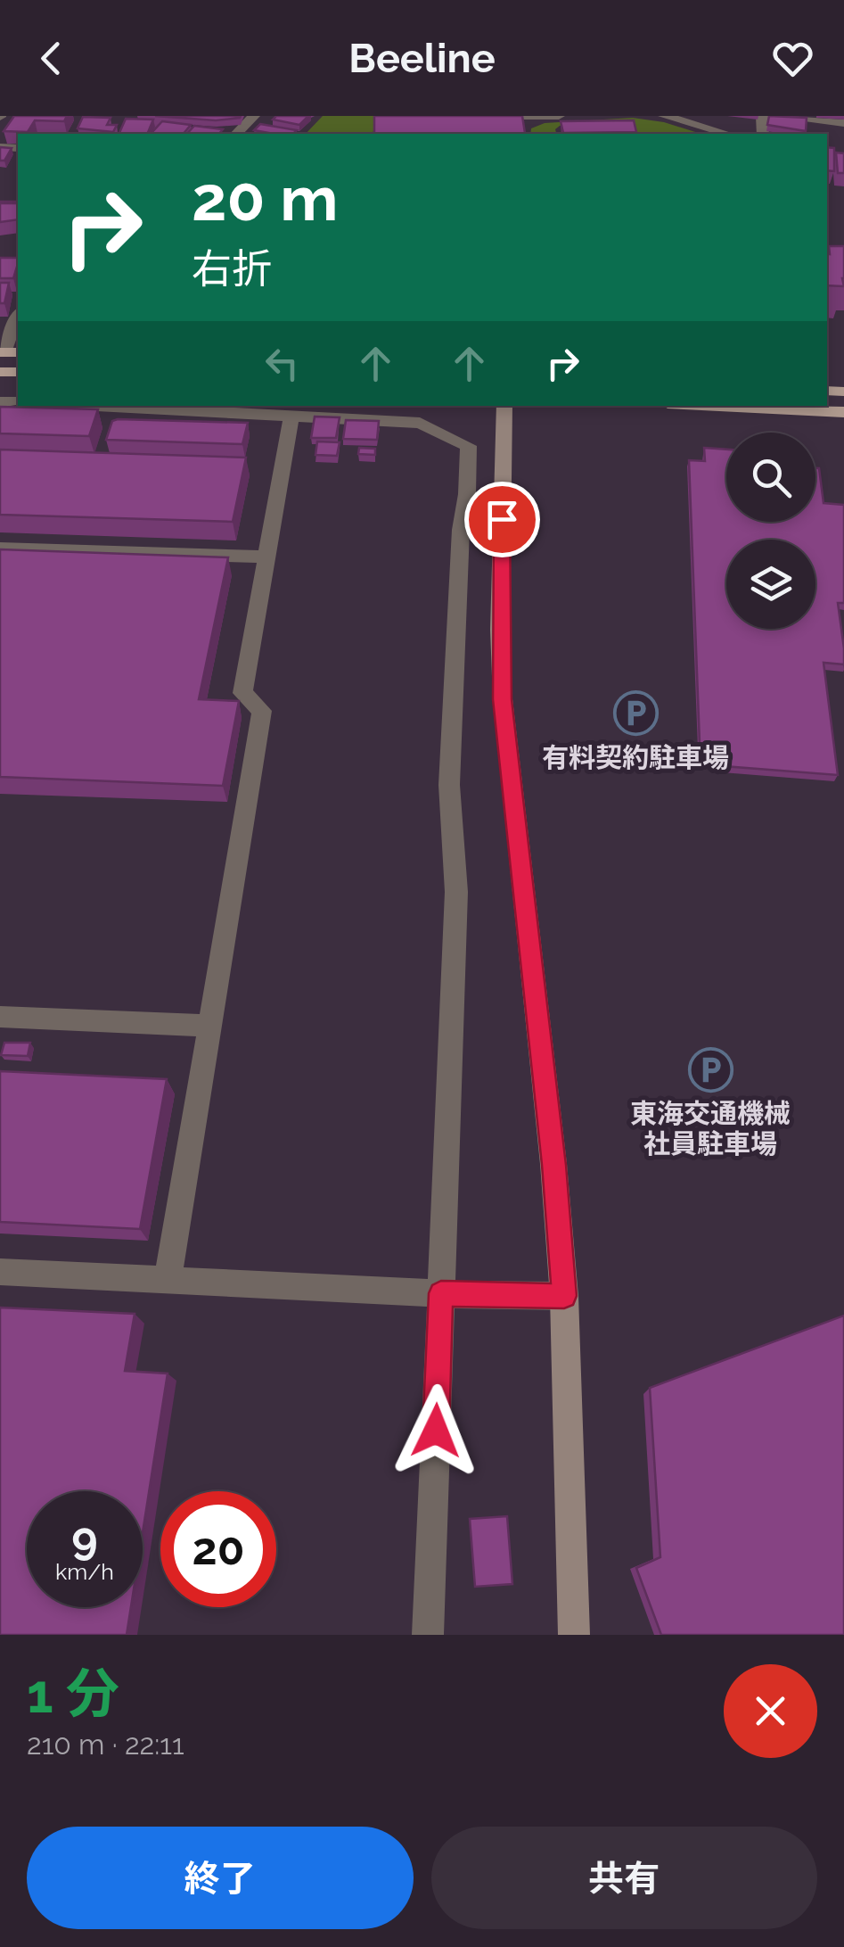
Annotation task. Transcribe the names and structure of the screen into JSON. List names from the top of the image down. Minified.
{"places":{"parking":["有料契約駐車場","東海交通機械 社員駐車場"]},"page":{"header":"Beeline","turn":["20 m","右折"],"speed":"9 km/h","limit":"20","heading":["1 分","210 m · 22:11"],"buttons":["終了","共有"]}}
